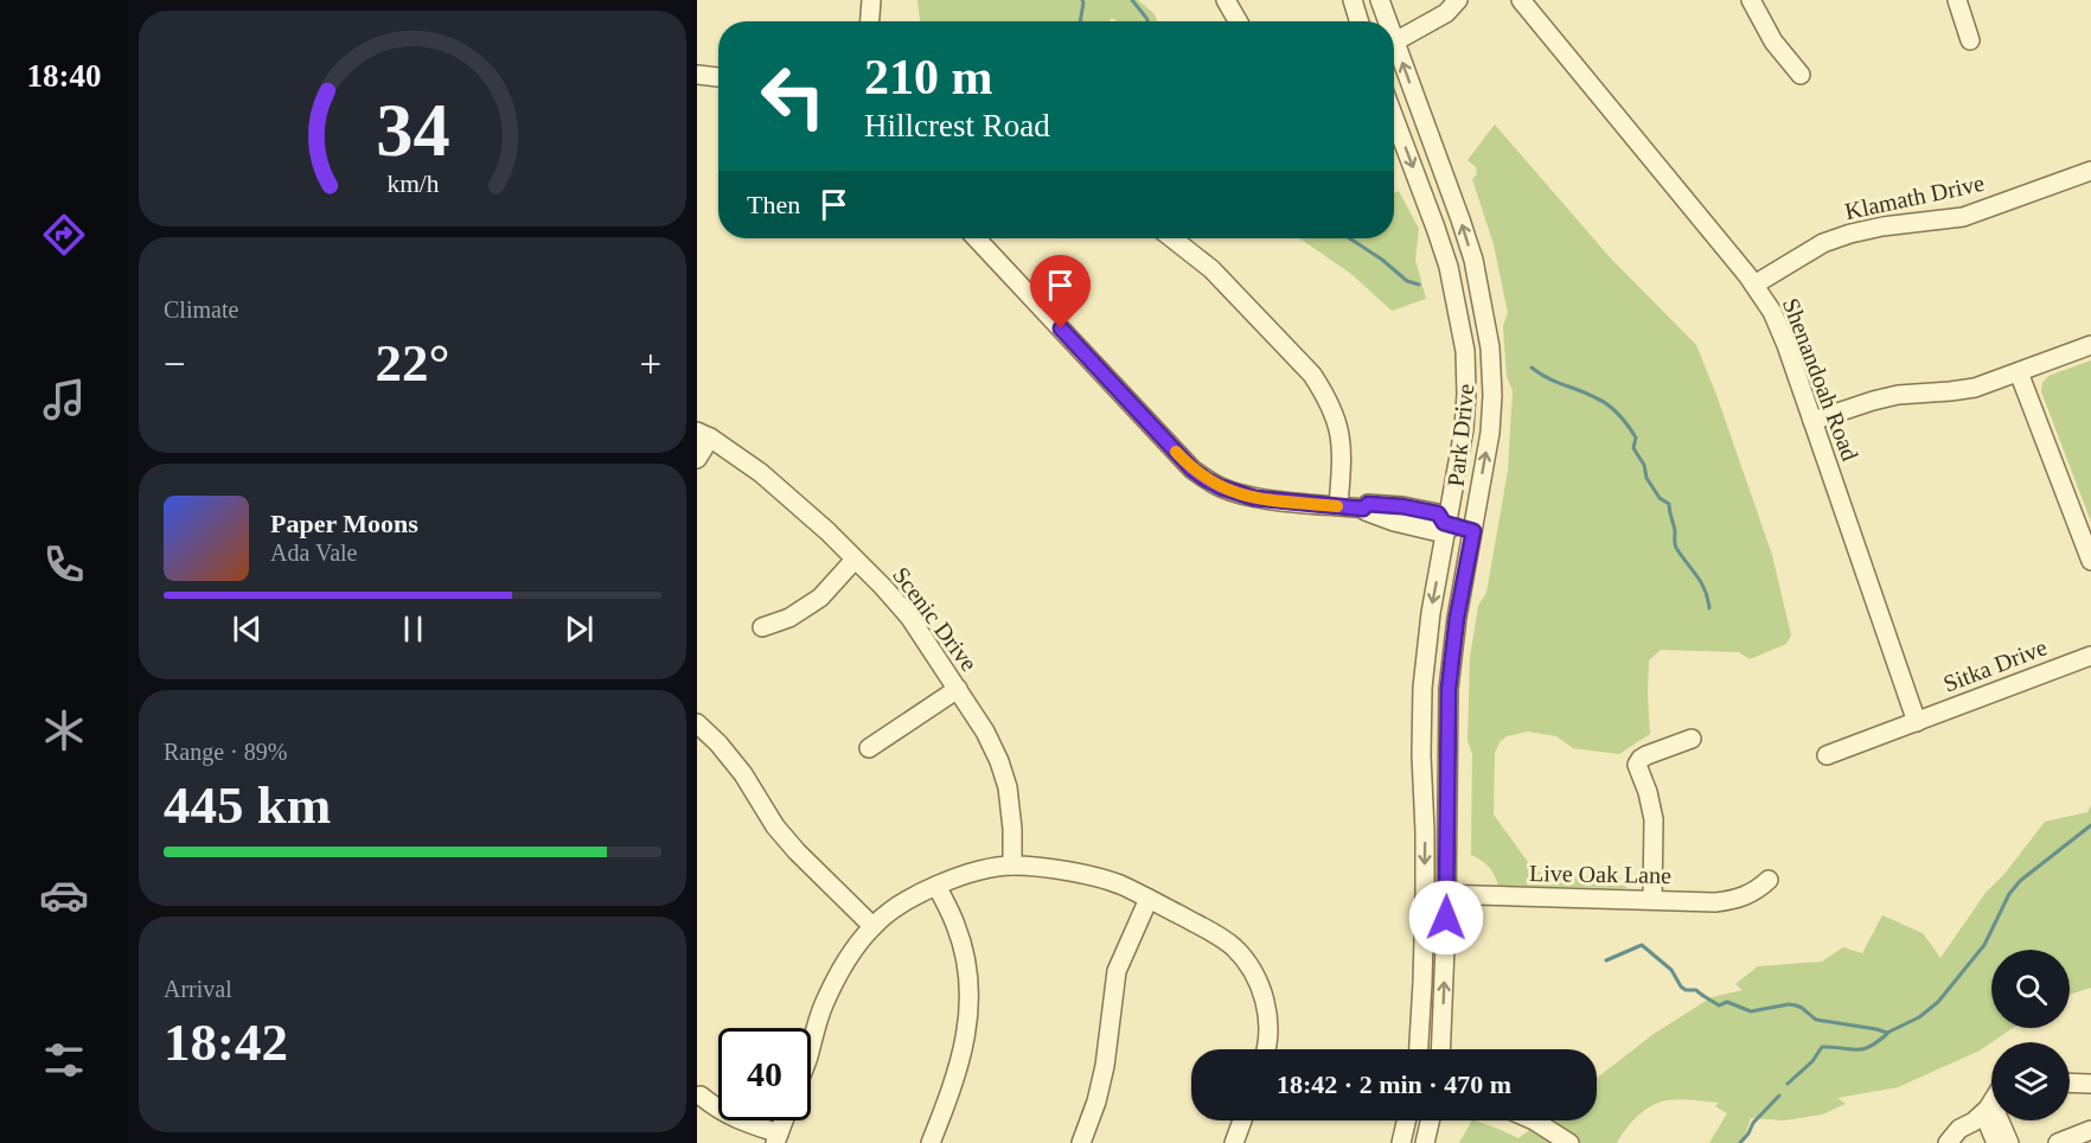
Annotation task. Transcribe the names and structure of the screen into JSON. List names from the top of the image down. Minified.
{"streets":{"street":["Klamath Drive","Shenandoah Road","Park Drive","Scenic Drive","Sitka Drive","Live Oak Lane"]},"crossings":[["Klamath Drive","Shenandoah Road"],["Shenandoah Road","Sitka Drive"],["Park Drive","Live Oak Lane"]],"page":{"tabs":"18:40","turn":["210 m","Hillcrest Road"],"then":"Then","tile":["Climate",["Range · 89%","445 km"],["Arrival","18:42"]],"heat":["−","22°","+"],"song":["Paper Moons","Ada Vale"],"limit":"40","trip":"18:42 · 2 min · 470 m","gauge":["34","km/h"]}}
